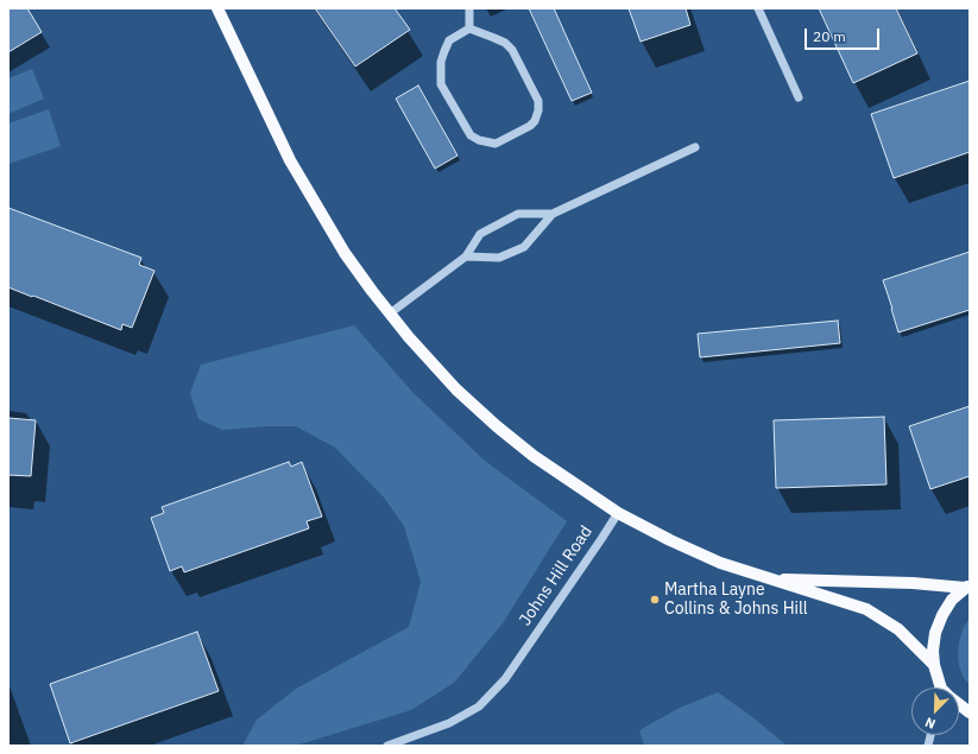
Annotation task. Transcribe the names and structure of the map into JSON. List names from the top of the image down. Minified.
{"streets":{"street":["Johns Hill Road"]},"places":["Martha Layne Collins & Johns Hill"],"scale_bar":"20 m","north":"bottom left"}
